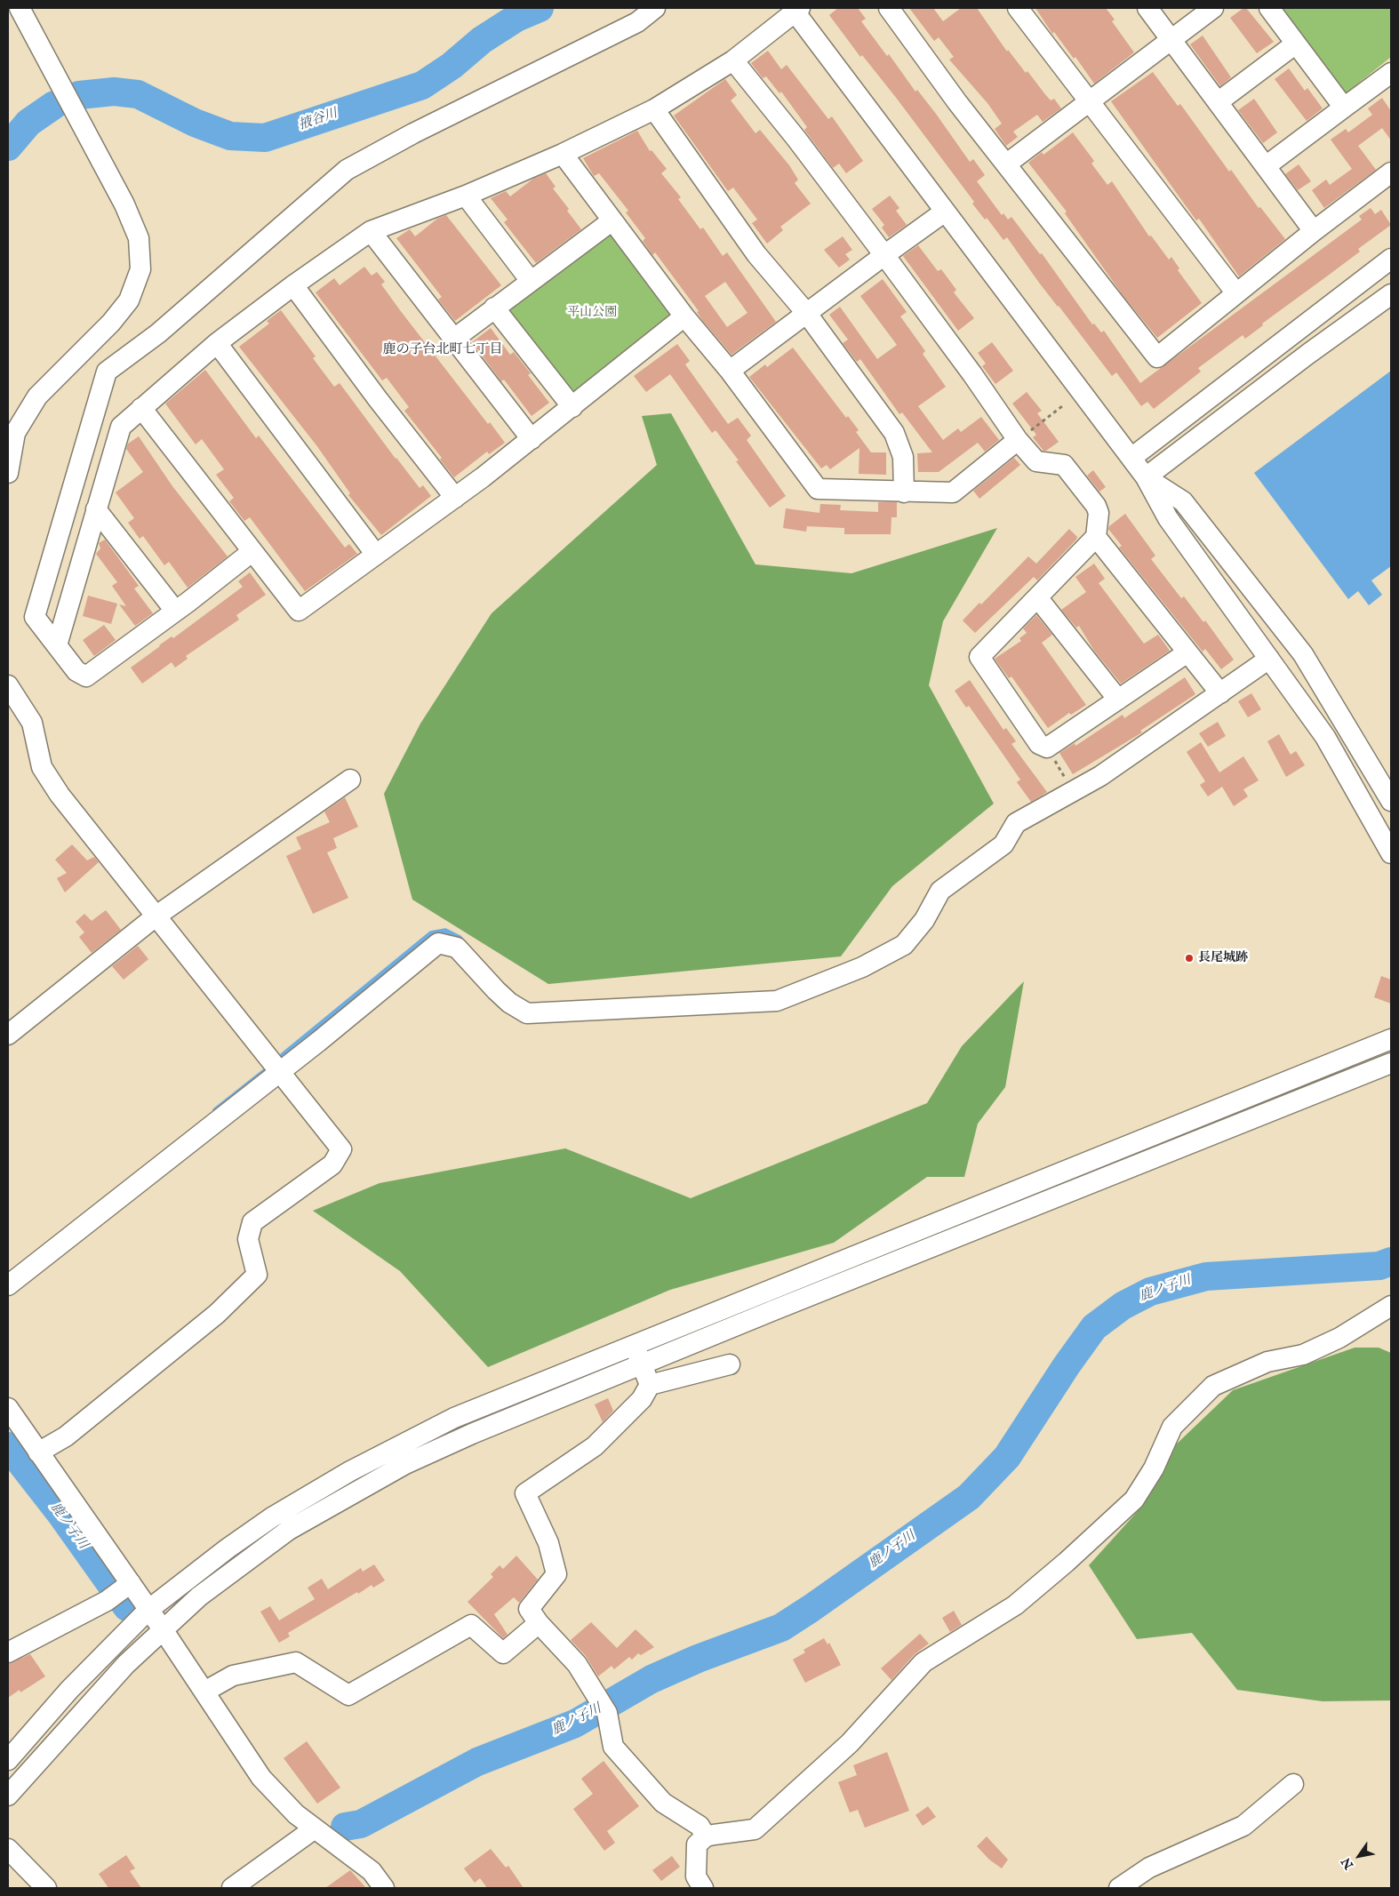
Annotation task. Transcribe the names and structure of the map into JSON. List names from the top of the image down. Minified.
{"districts":["鹿の子台北町七丁目"],"water":["掖谷川","鹿ノ子川"],"parks":["平山公園"],"places":["長尾城跡"],"north":"bottom left"}
